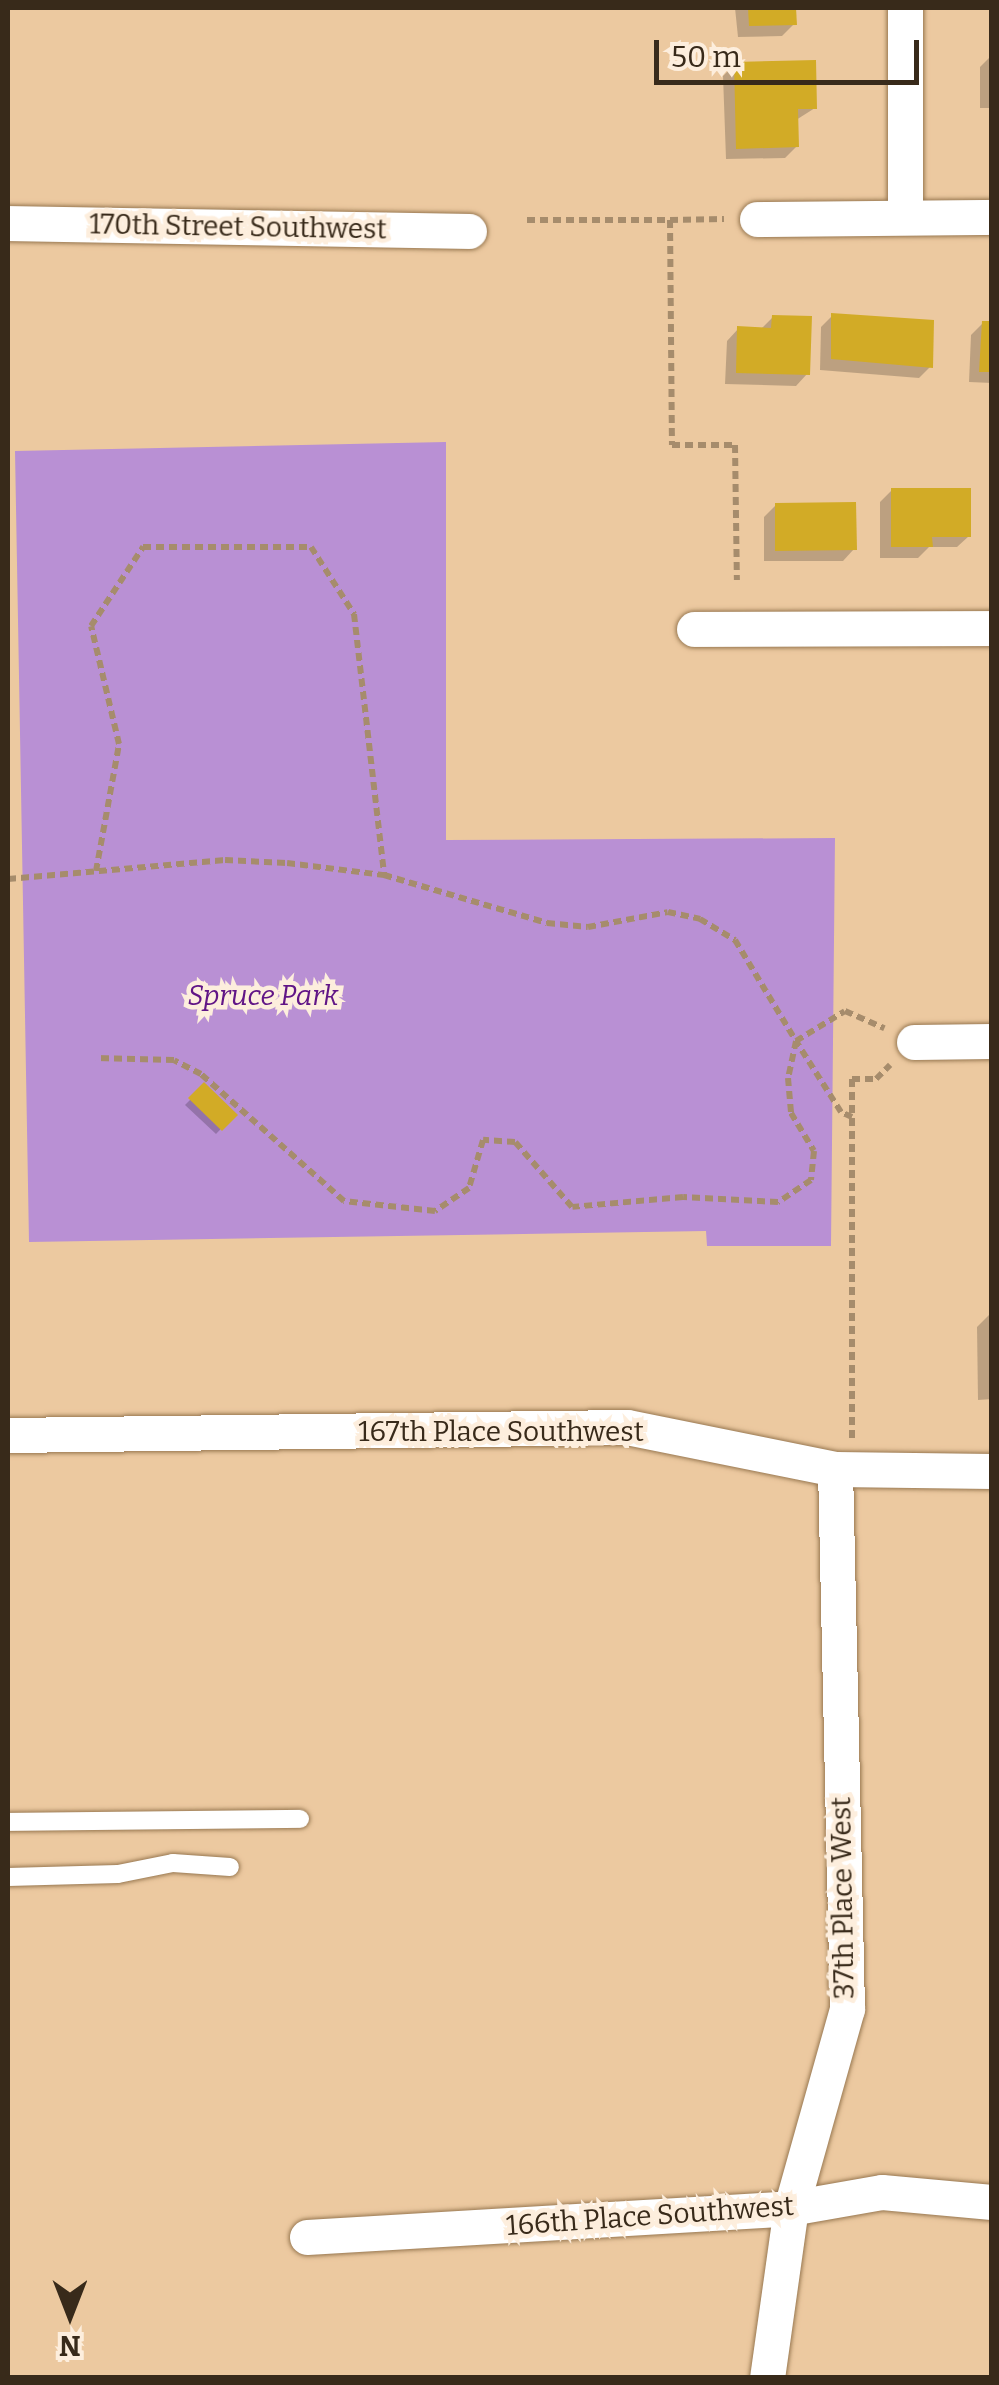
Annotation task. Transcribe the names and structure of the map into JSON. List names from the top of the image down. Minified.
{"streets":{"street":["170th Street Southwest","167th Place Southwest","37th Place West","166th Place Southwest"]},"crossings":[["167th Place Southwest","37th Place West"],["37th Place West","166th Place Southwest"]],"parks":["Spruce Park"],"scale_bar":"50 m","north":"bottom"}
